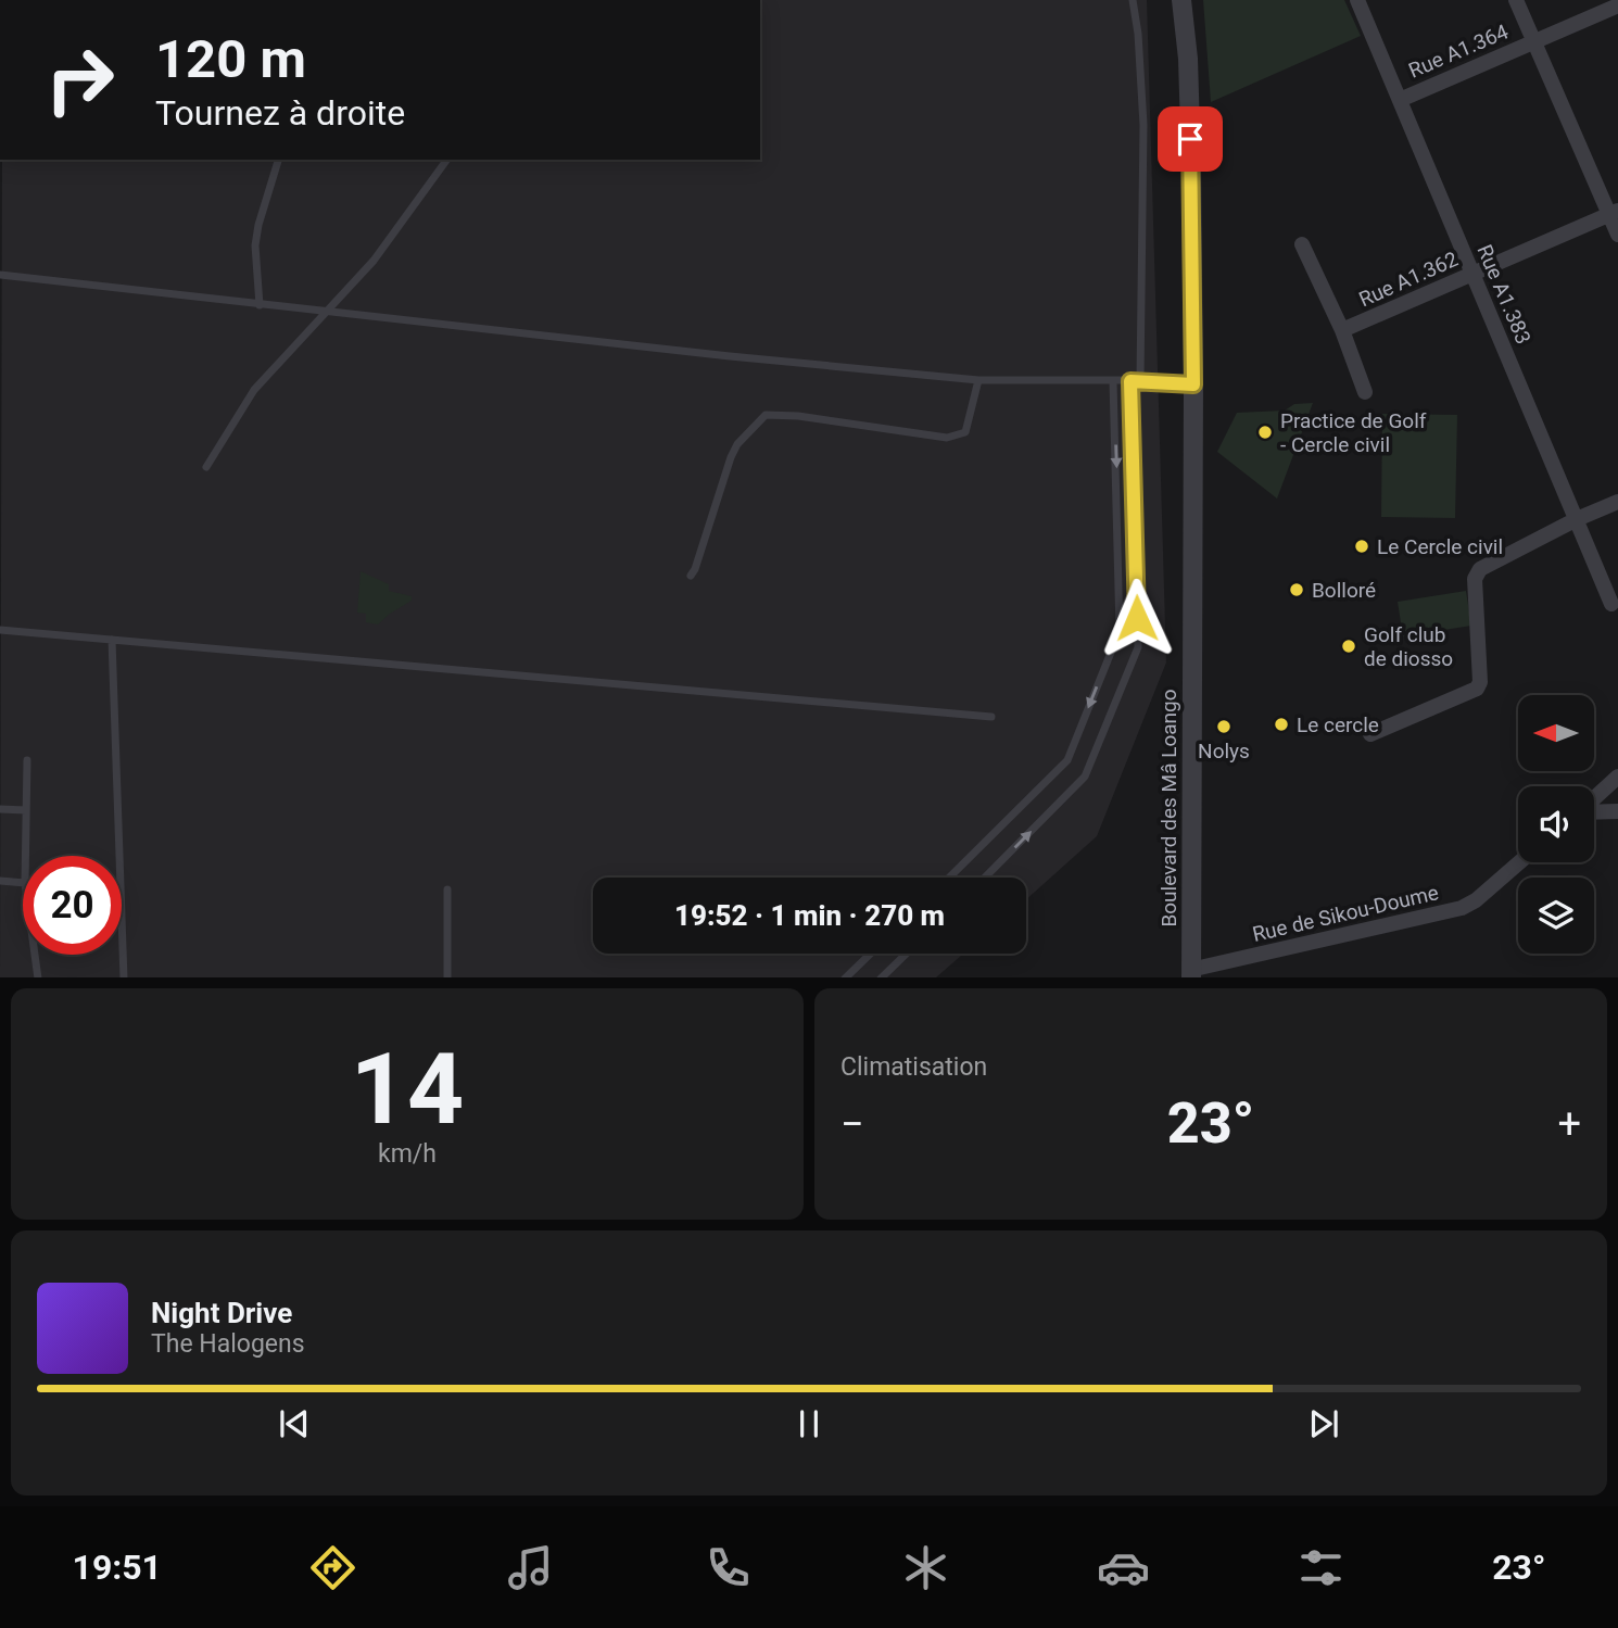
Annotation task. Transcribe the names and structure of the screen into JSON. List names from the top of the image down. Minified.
{"streets":{"street":["Rue A1.364","Rue A1.362","Rue A1.383","Boulevard des Mâ Loango","Rue de Sikou-Doume"]},"crossings":[["Rue A1.364","Rue A1.383"],["Rue A1.362","Rue A1.383"],["Boulevard des Mâ Loango","Rue de Sikou-Doume"]],"places":["Practice de Golf - Cercle civil","Le Cercle civil","Bolloré","Golf club de diosso","Le cercle","Nolys"],"north":"left","page":{"turn":["120 m","Tournez à droite"],"limit":"20","trip":"19:52 · 1 min · 270 m","tile":[["14","km/h"],"Climatisation"],"heat":["−","23°","+"],"song":["Night Drive","The Halogens"],"tabs":["19:51","23°"]}}
